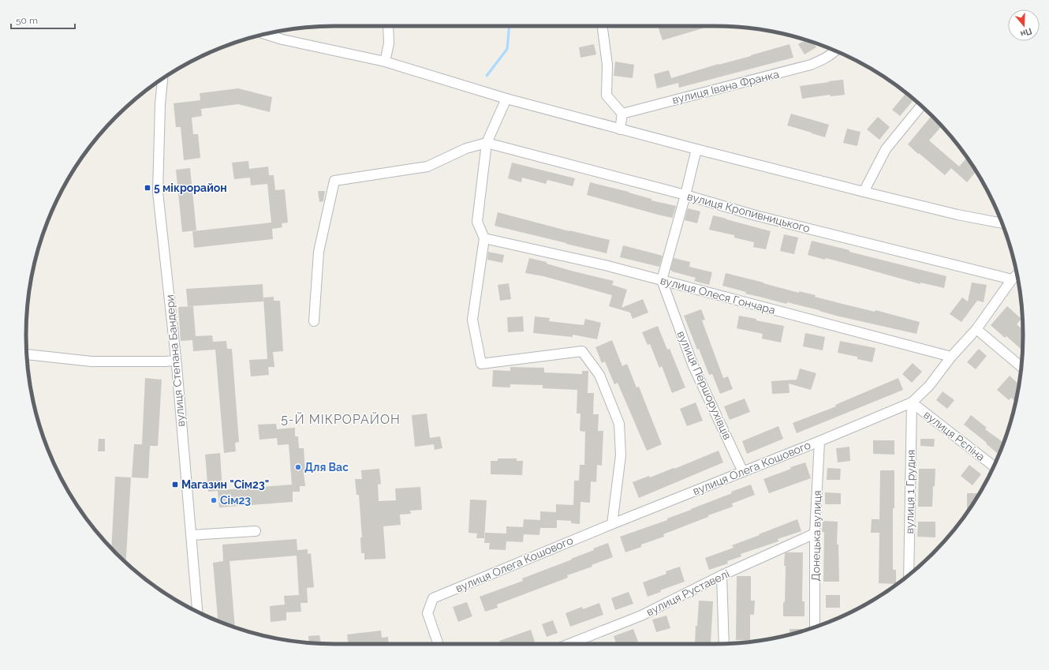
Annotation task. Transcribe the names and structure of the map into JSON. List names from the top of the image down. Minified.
{"streets":{"street":["вулиця Івана Франка","вулиця Кропивницького","вулиця Олеся Гончара","вулиця Степана Бандери","вулиця Першорухівців","вулиця Рєпіна","вулиця Олега Кошового","вулиця 1 Грудня","Донецька вулиця","вулиця Руставелі"]},"crossings":[["вулиця Кропивницького","вулиця Олега Кошового"],["вулиця Олеся Гончара","вулиця Першорухівців"],["вулиця Олеся Гончара","вулиця Олега Кошового"],["вулиця Першорухівців","вулиця Олега Кошового"],["вулиця Рєпіна","вулиця Олега Кошового"],["вулиця Рєпіна","вулиця 1 Грудня"],["вулиця Олега Кошового","вулиця 1 Грудня"],["вулиця Олега Кошового","Донецька вулиця"],["Донецька вулиця","вулиця Руставелі"]],"districts":["5-Й МІКРОРАЙОН"],"places":{"transit":["5 мікрорайон","Магазин \"Сім23\""],"other":["Для Вас","Сім23"]},"scale_bar":"50 m","north":"bottom"}
